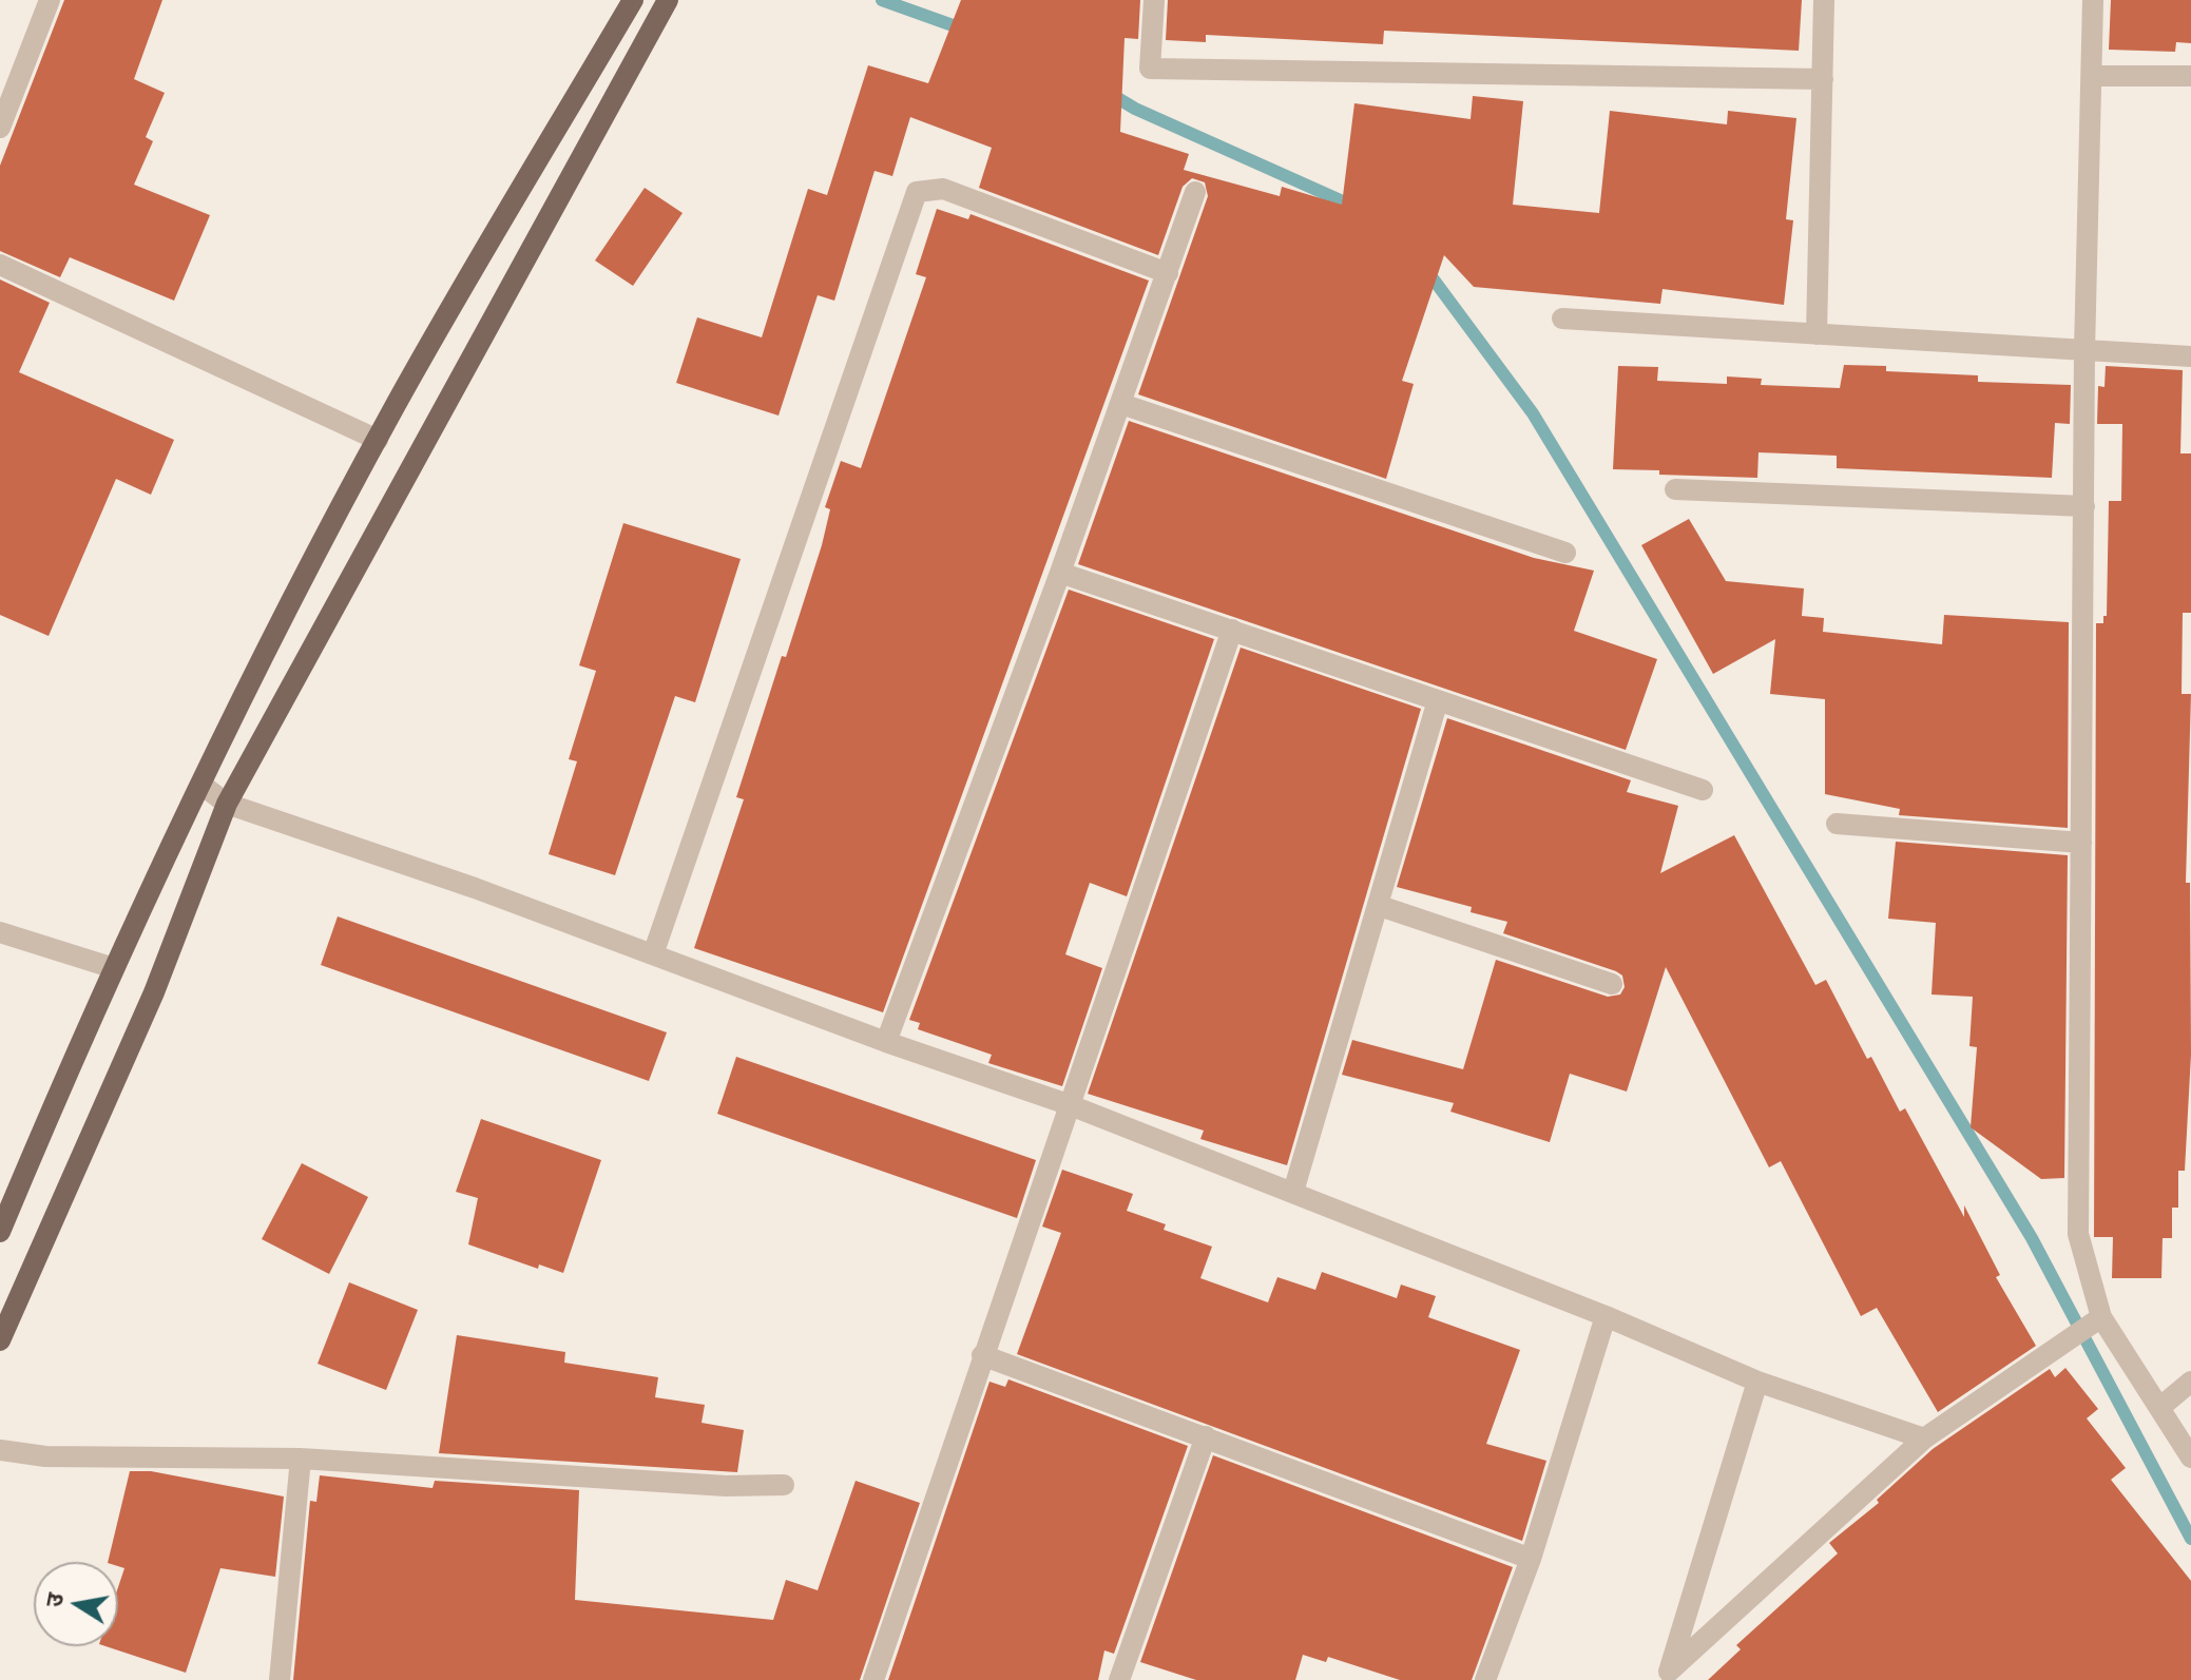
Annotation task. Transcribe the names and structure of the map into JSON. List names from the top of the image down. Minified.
{"north":"left"}
